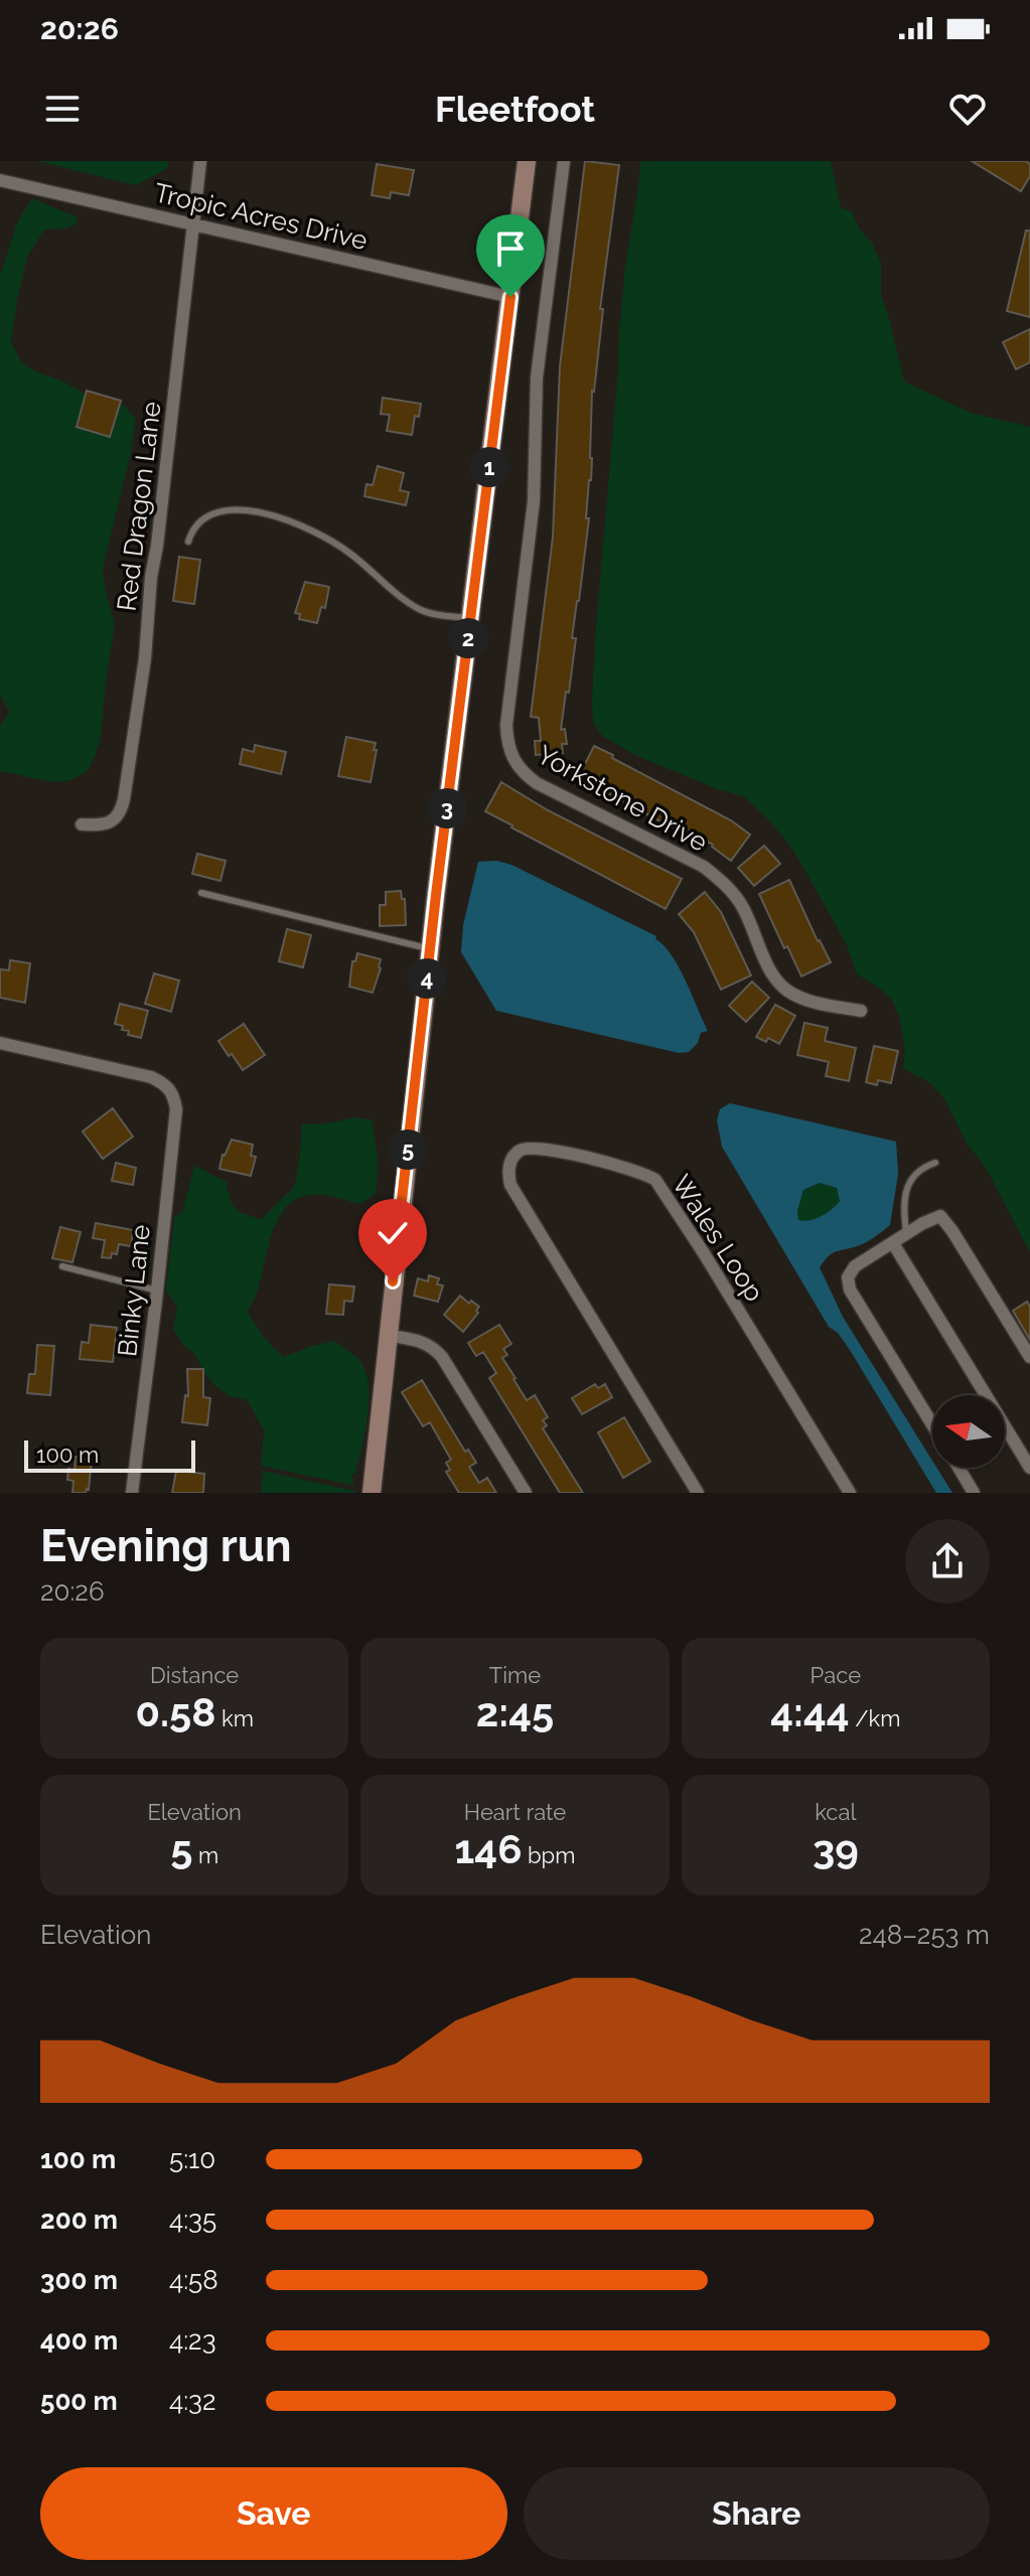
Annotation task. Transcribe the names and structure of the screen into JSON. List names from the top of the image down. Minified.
{"streets":{"street":["Tropic Acres Drive","Red Dragon Lane","Yorkstone Drive","Wales Loop","Binky Lane"]},"crossings":[["Tropic Acres Drive","Red Dragon Lane"]],"scale_bar":"100 m","north":"left","page":{"status":"20:26","header":"Fleetfoot","pins":["1","2","3","4","5"],"scale":"100 m","heading":["Evening run","20:26"],"stats":[["Distance","0.58 km"],["Time","2:45"],["Pace","4:44 /km"],["Elevation","5 m"],["Heart rate","146 bpm"],["kcal","39"]],"chart":["Elevation","248–253 m"],"list":[{"name":"100 m","note":"5:10"},{"name":"200 m","note":"4:35"},{"name":"300 m","note":"4:58"},{"name":"400 m","note":"4:23"},{"name":"500 m","note":"4:32"}],"buttons":["Save","Share"]}}
